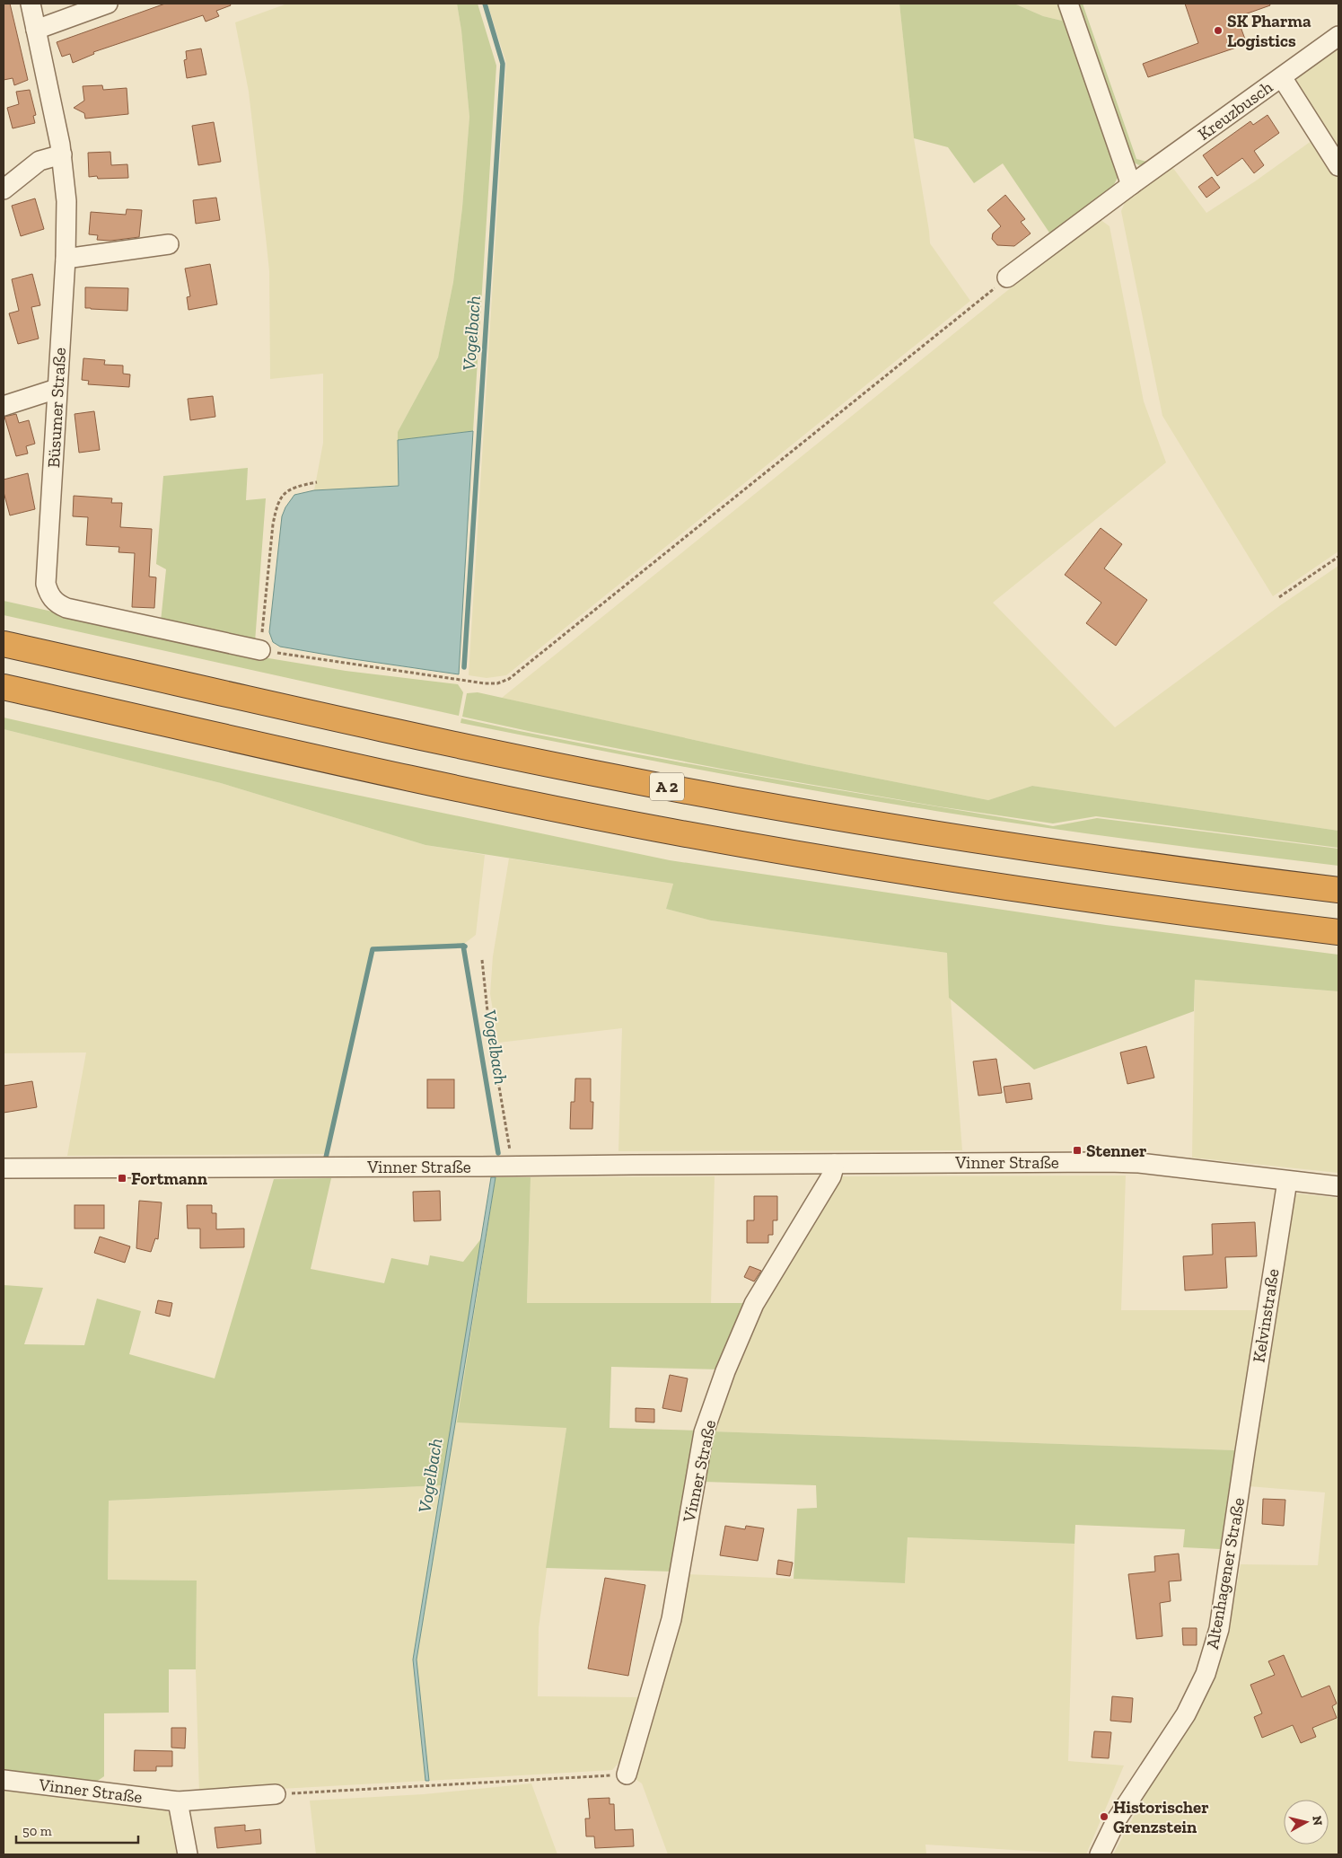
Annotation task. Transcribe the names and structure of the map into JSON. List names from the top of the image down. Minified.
{"streets":{"highway":["A 2"],"street":["Kreuzbusch","Büsumer Straße","Vinner Straße","Kelvinstraße","Altenhagener Straße"]},"crossings":[["Vinner Straße","Kelvinstraße"],["Kelvinstraße","Altenhagener Straße"]],"water":["Vogelbach"],"places":{"other":["SK Pharma Logistics","Historischer Grenzstein"],"transit":["Stenner","Fortmann"]},"scale_bar":"50 m","north":"right"}
